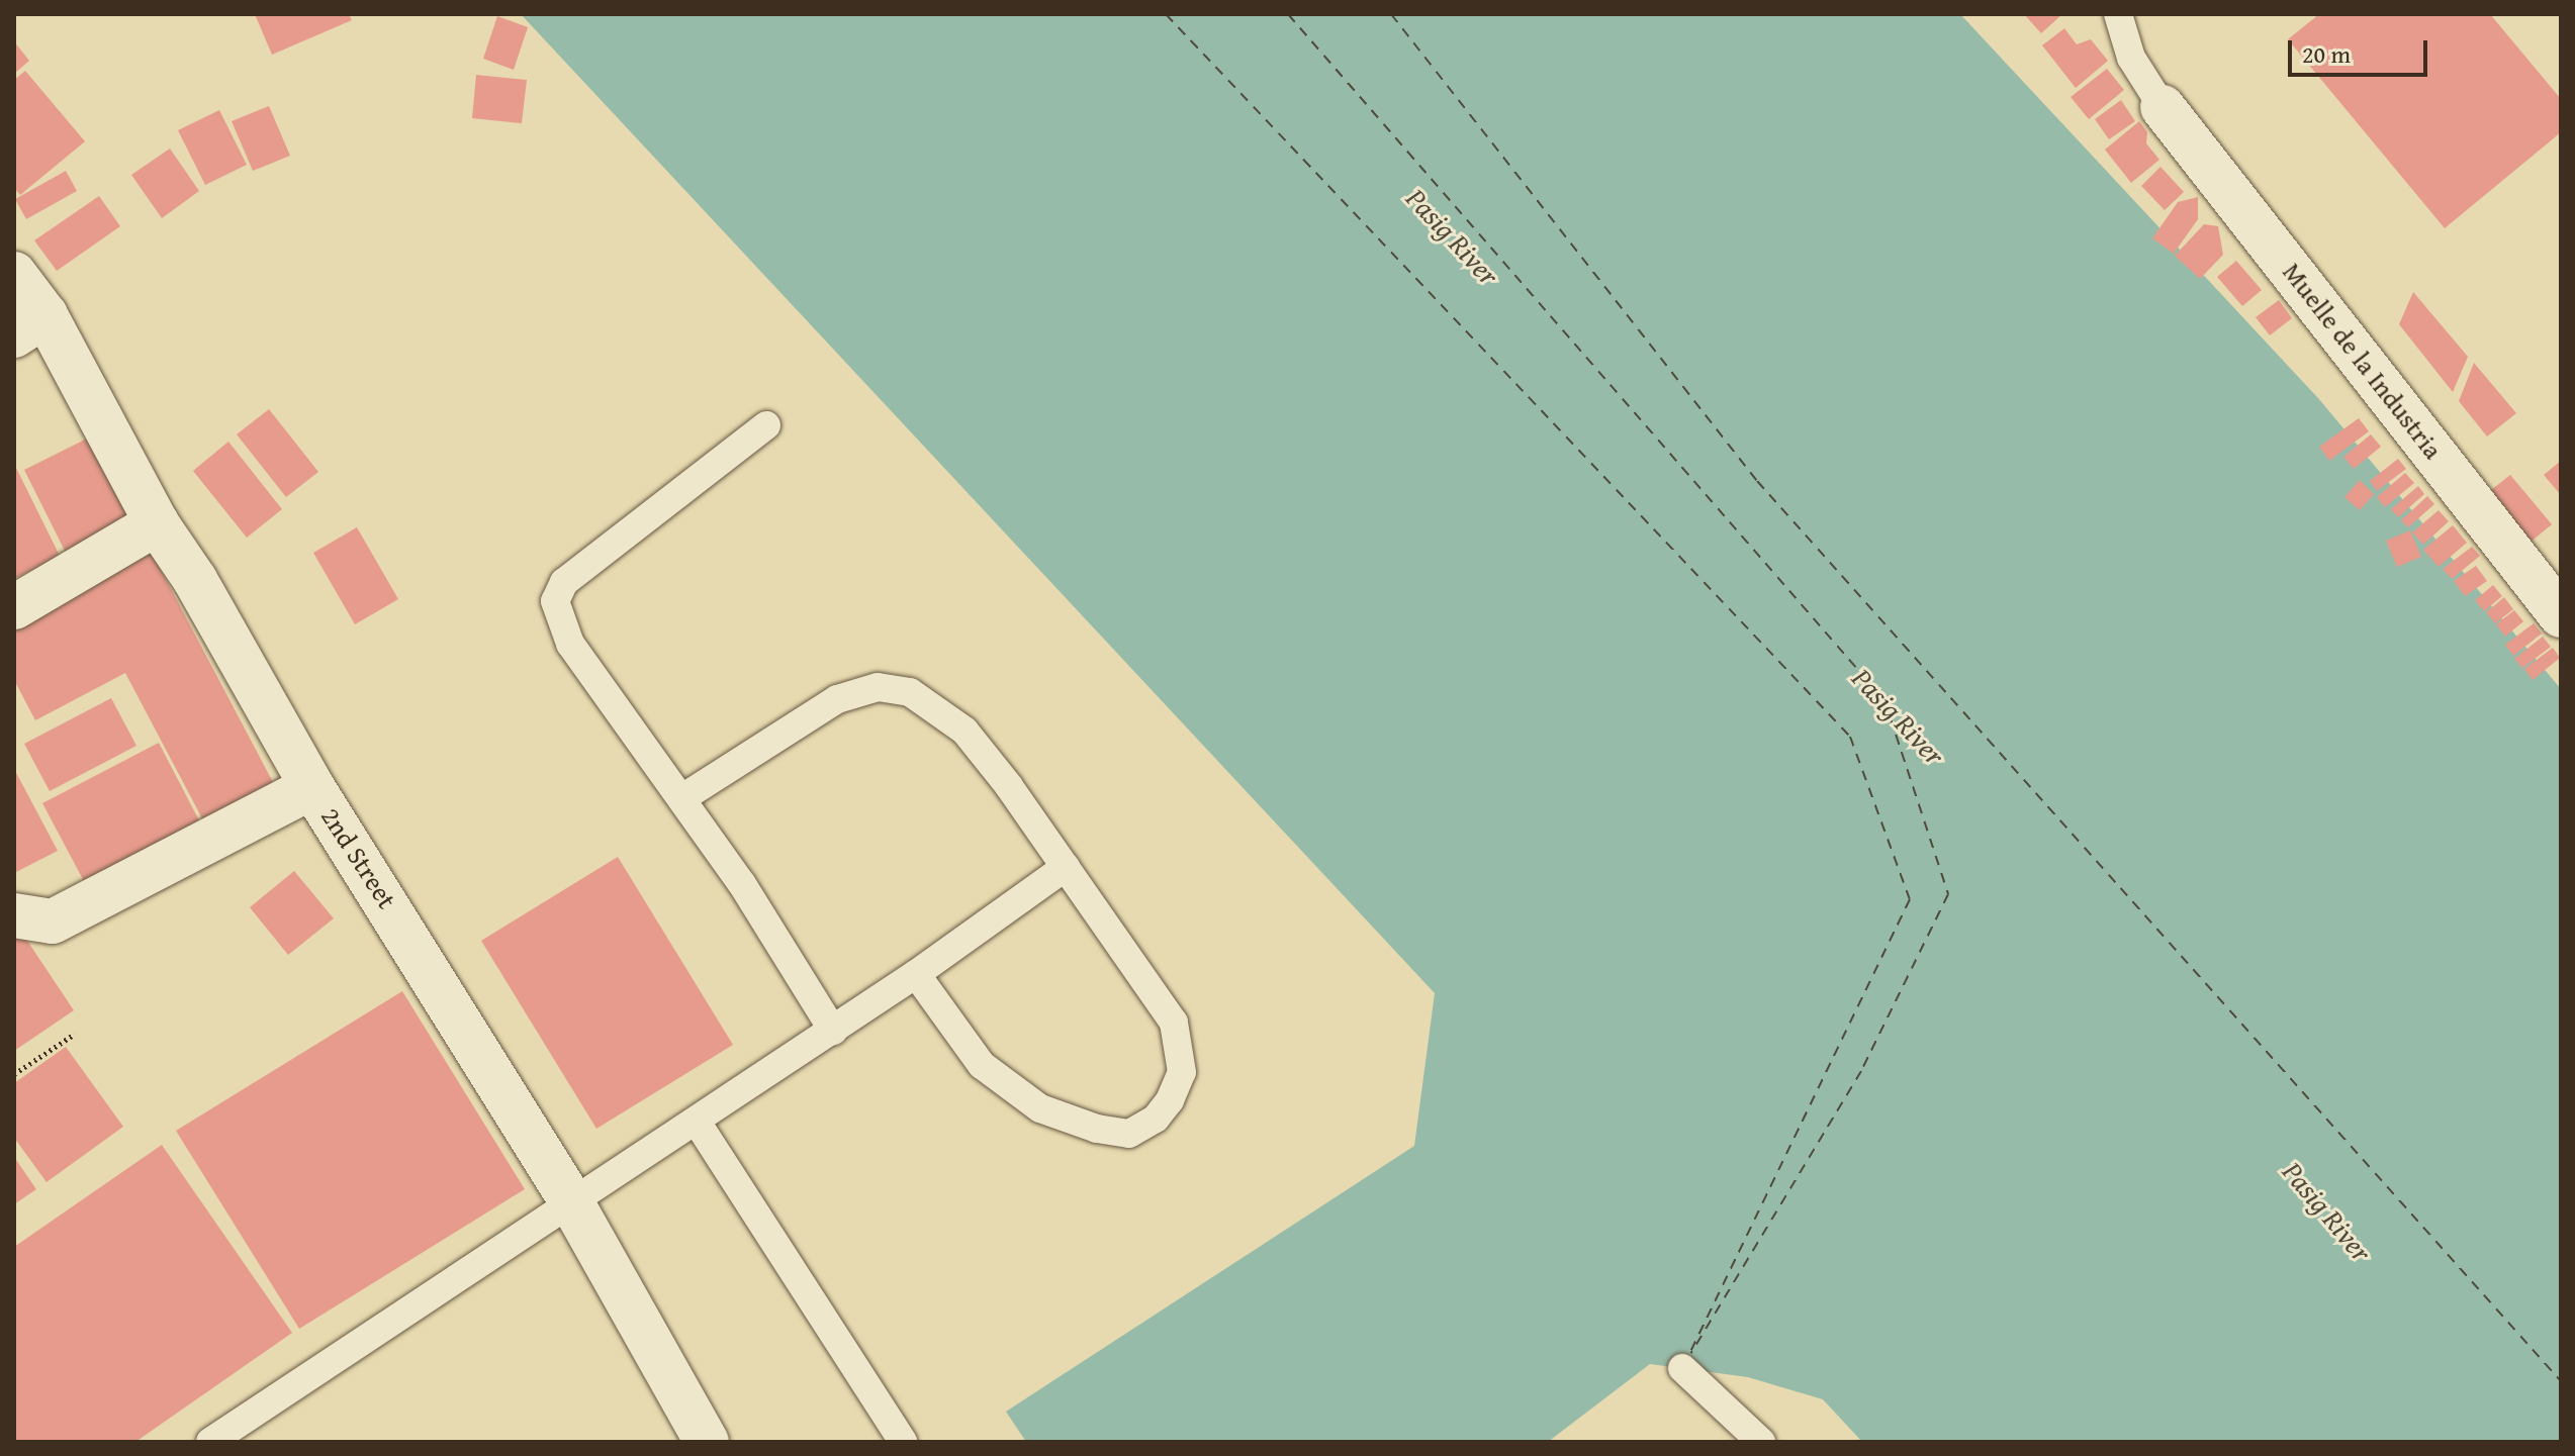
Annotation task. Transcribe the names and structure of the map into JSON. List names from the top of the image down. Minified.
{"streets":{"street":["Muelle de la Industria","2nd Street"]},"water":["Pasig River"],"scale_bar":"20 m"}
